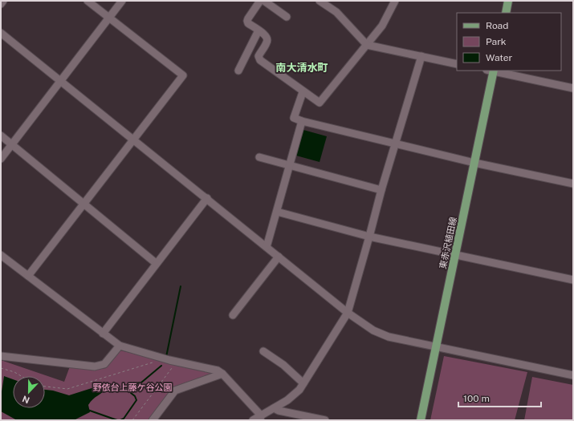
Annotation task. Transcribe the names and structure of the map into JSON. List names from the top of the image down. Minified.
{"streets":{"main road":["東赤沢植田線"]},"districts":["南大清水町"],"parks":["野依台上藤ケ谷公園"],"legend":["Road","Park","Water"],"scale_bar":"100 m","north":"bottom"}
